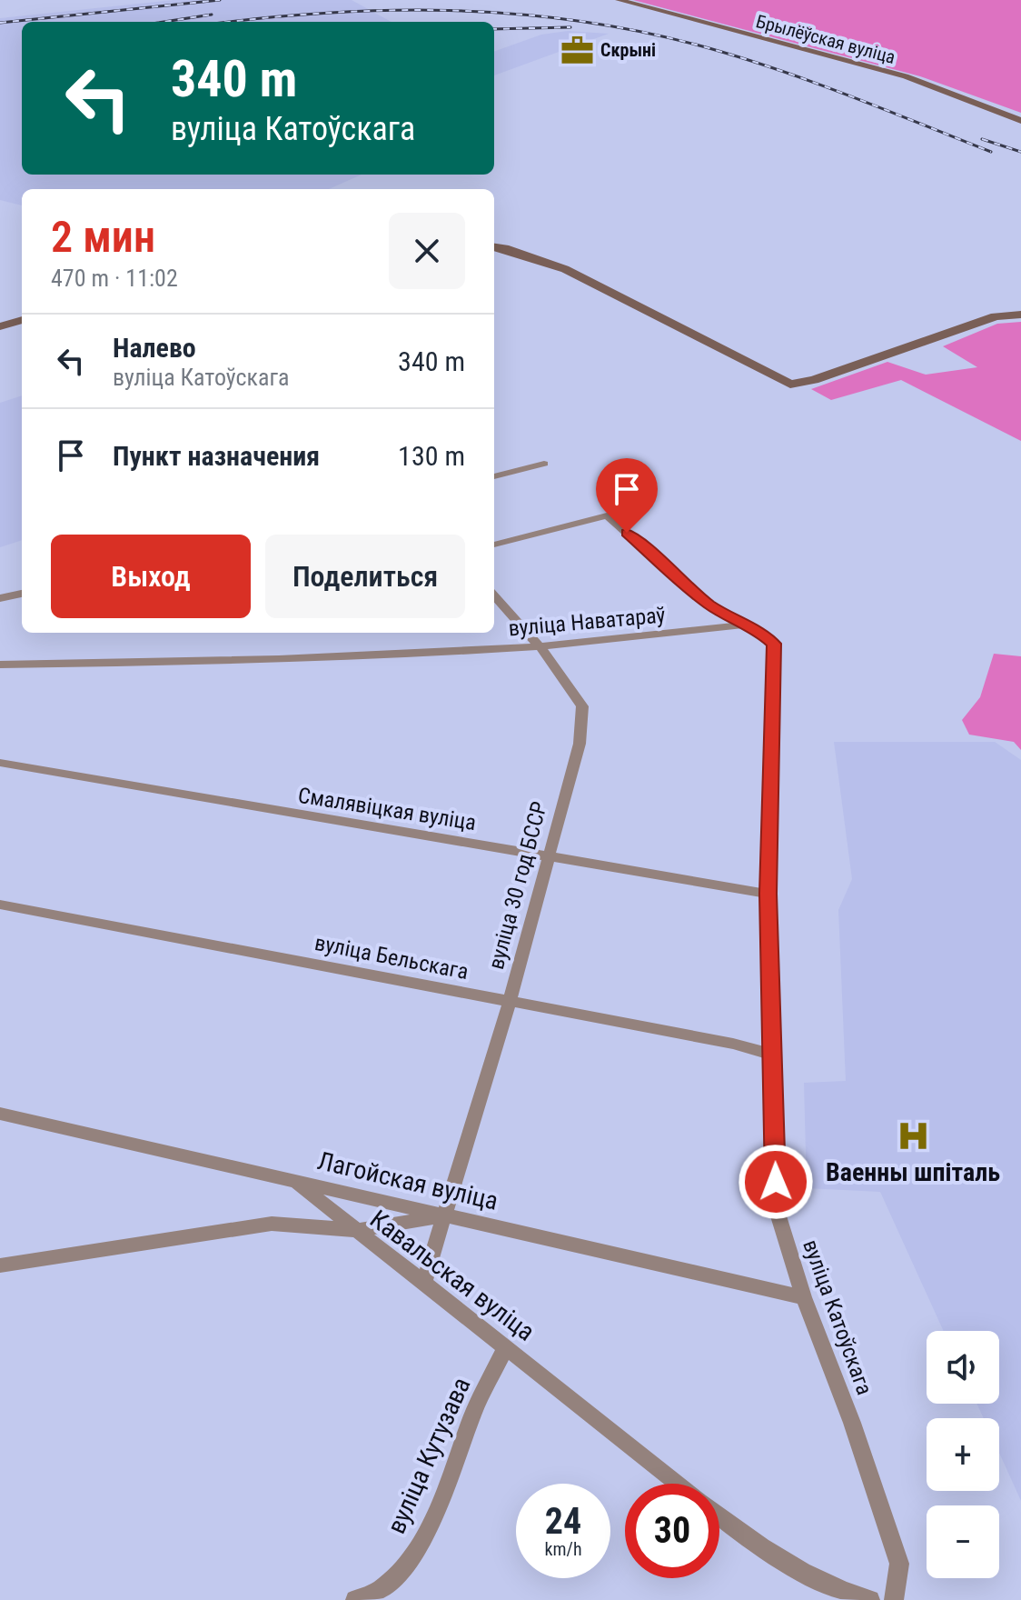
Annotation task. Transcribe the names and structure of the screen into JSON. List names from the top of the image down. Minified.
{"streets":{"street":["Брылёўская вуліца","вуліца Наватараў","Смалявіцкая вуліца","вуліца 30 год БССР","вуліца Бельскага","Лагойская вуліца","Кавальская вуліца","вуліца Катоўскага","вуліца Кутузава"]},"crossings":[["вуліца Наватараў","вуліца 30 год БССР"],["вуліца Наватараў","вуліца Катоўскага"],["Смалявіцкая вуліца","вуліца 30 год БССР"],["Смалявіцкая вуліца","вуліца Катоўскага"],["вуліца 30 год БССР","вуліца Бельскага"],["вуліца 30 год БССР","Лагойская вуліца"],["вуліца 30 год БССР","Кавальская вуліца"],["вуліца Бельскага","вуліца Катоўскага"],["Лагойская вуліца","вуліца Катоўскага"],["Кавальская вуліца","вуліца Кутузава"]],"places":{"office":["Скрыні"],"hospital":["Ваенны шпіталь"]},"page":{"turn":["340 m","вуліца Катоўскага"],"heading":["2 мин","470 m · 11:02"],"list":[{"name":"Налево","note":"вуліца Катоўскага","value":"340 m"},{"name":"Пункт назначения","value":"130 m"}],"buttons":["Выход","Поделиться"],"map_buttons":["+","−"],"speed":"24 km/h","limit":"30"}}
